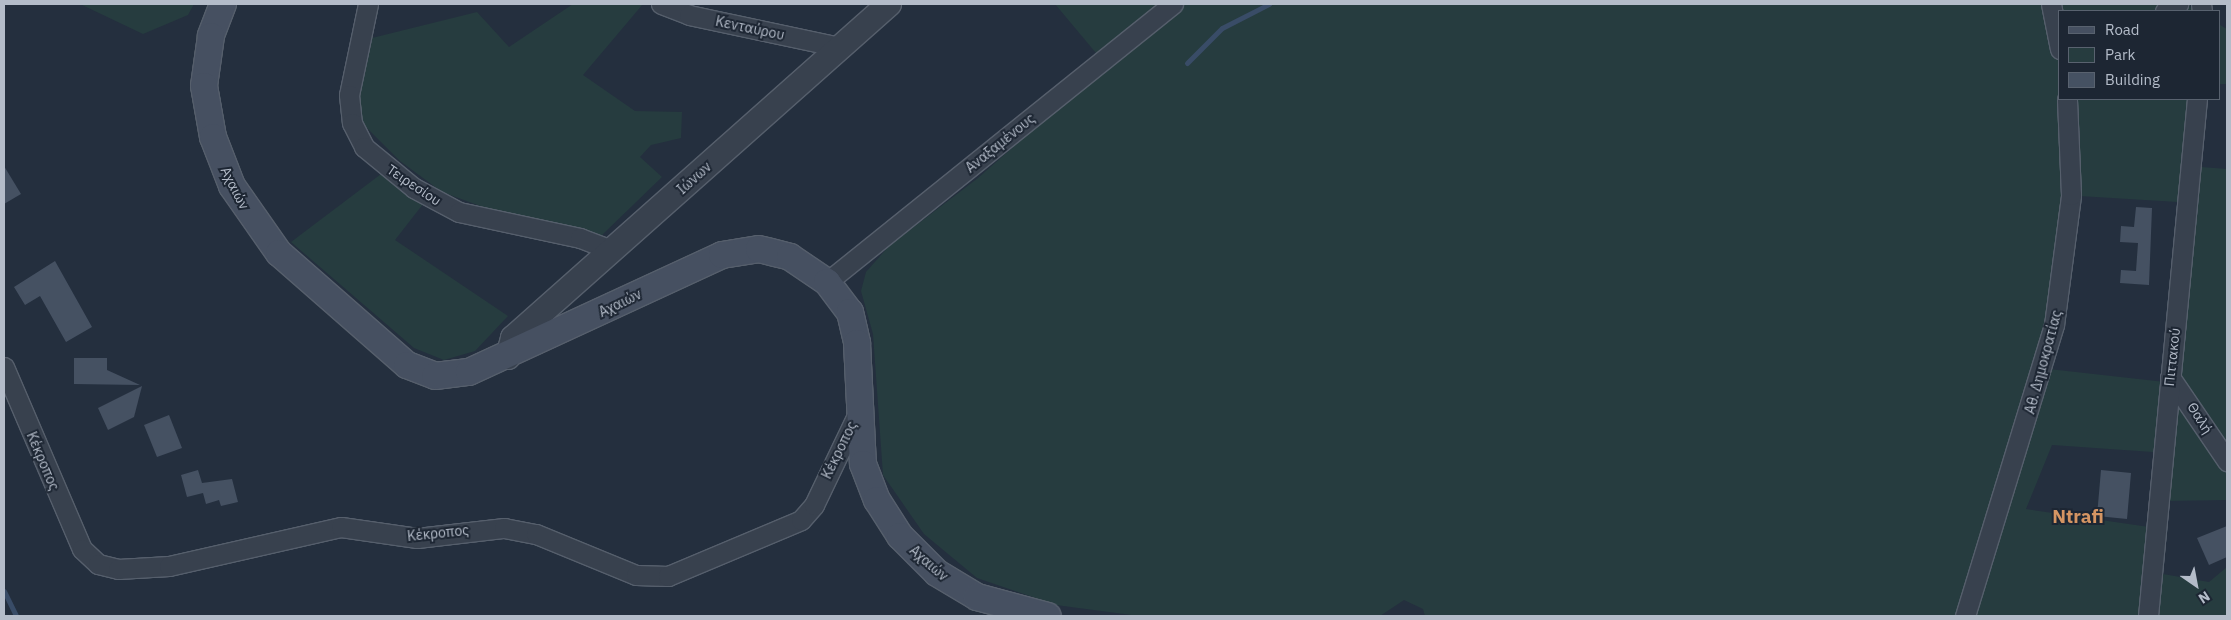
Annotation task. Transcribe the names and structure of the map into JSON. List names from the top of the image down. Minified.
{"streets":{"main road":["Αχαιών"],"street":["Κενταύρου","Αναξαμένους","Ιώνων","Τειρεσίου","Πιττακού","Αθ. Δημοκρατίας","Θαλή","Κέκροπος"]},"crossings":[["Κενταύρου","Ιώνων"],["Αναξαμένους","Αχαιών"],["Ιώνων","Τειρεσίου"],["Ιώνων","Αχαιών"],["Αχαιών","Κέκροπος"],["Πιττακού","Θαλή"]],"districts":["Ntrafi"],"legend":["Road","Park","Building"],"north":"bottom right"}
